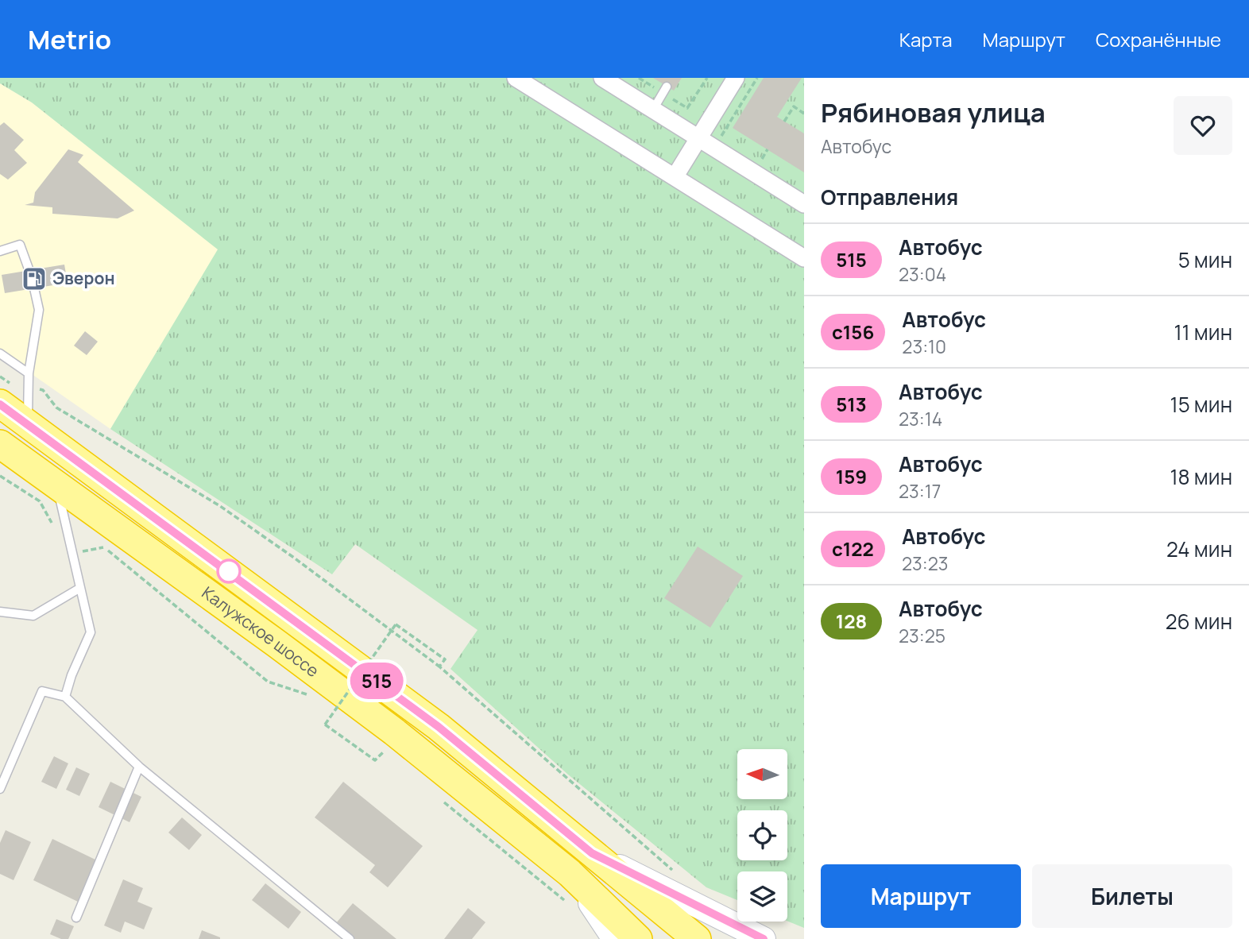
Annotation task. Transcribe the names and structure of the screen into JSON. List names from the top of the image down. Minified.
{"streets":{"highway":["Калужское шоссе"]},"places":{"fuel station":["Эверон"]},"lines":["bus line 515"],"north":"left","page":{"header":"Metrio","nav":["Карта","Маршрут","Сохранённые"],"on_map":"515","heading":[["Рябиновая улица","Автобус"],"Отправления"],"list":[{"mark":"515","name":"Автобус","note":"23:04","value":"5 мин"},{"mark":"с156","name":"Автобус","note":"23:10","value":"11 мин"},{"mark":"513","name":"Автобус","note":"23:14","value":"15 мин"},{"mark":"159","name":"Автобус","note":"23:17","value":"18 мин"},{"mark":"с122","name":"Автобус","note":"23:23","value":"24 мин"},{"mark":"128","name":"Автобус","note":"23:25","value":"26 мин"}],"buttons":["Маршрут","Билеты"]}}
